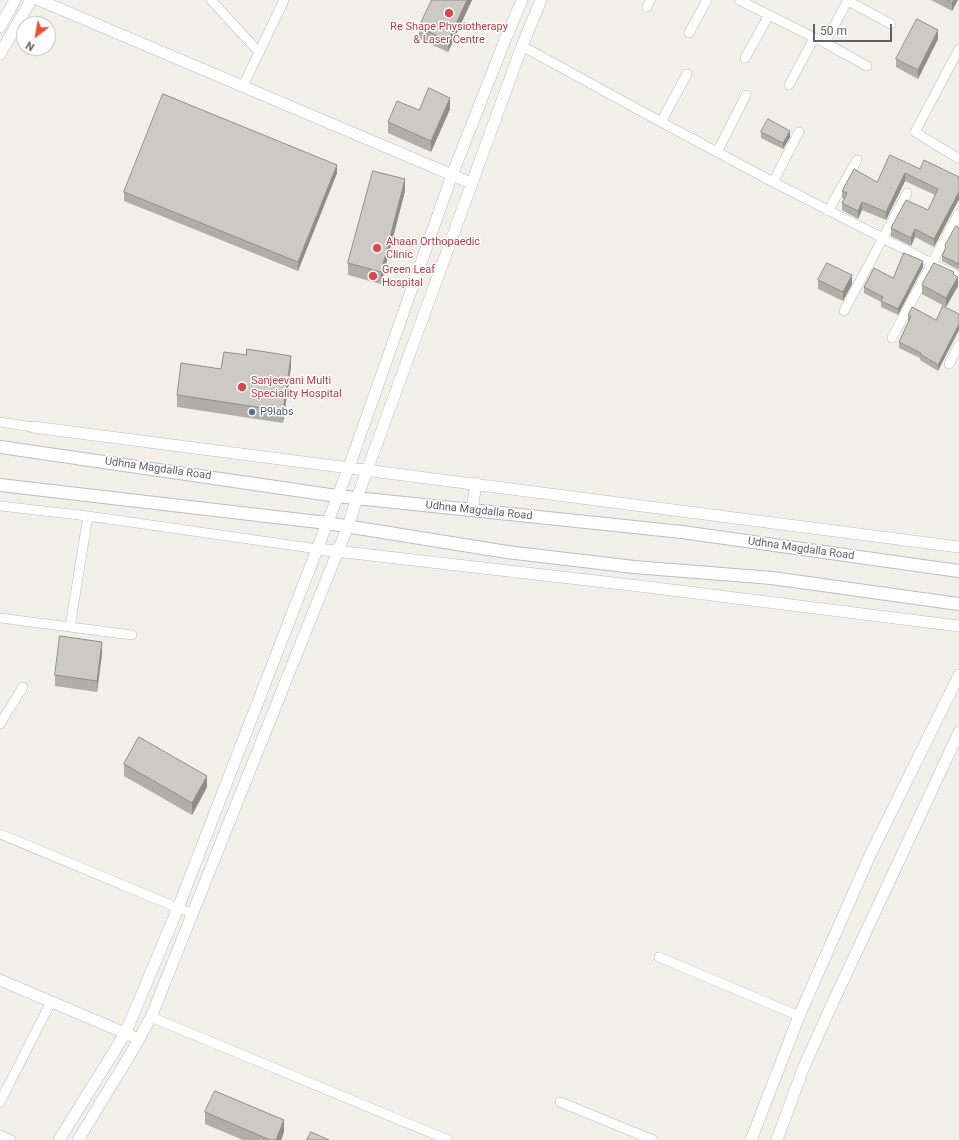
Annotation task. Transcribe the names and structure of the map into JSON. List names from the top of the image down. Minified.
{"streets":{"main road":["Udhna Magdalla Road"]},"places":["Re Shape Physiotherapy & Laser Centre","Ahaan Orthopaedic Clinic","Green Leaf Hospital","Sanjeevani Multi Speciality Hospital","P9labs"],"scale_bar":"50 m","north":"bottom left"}
